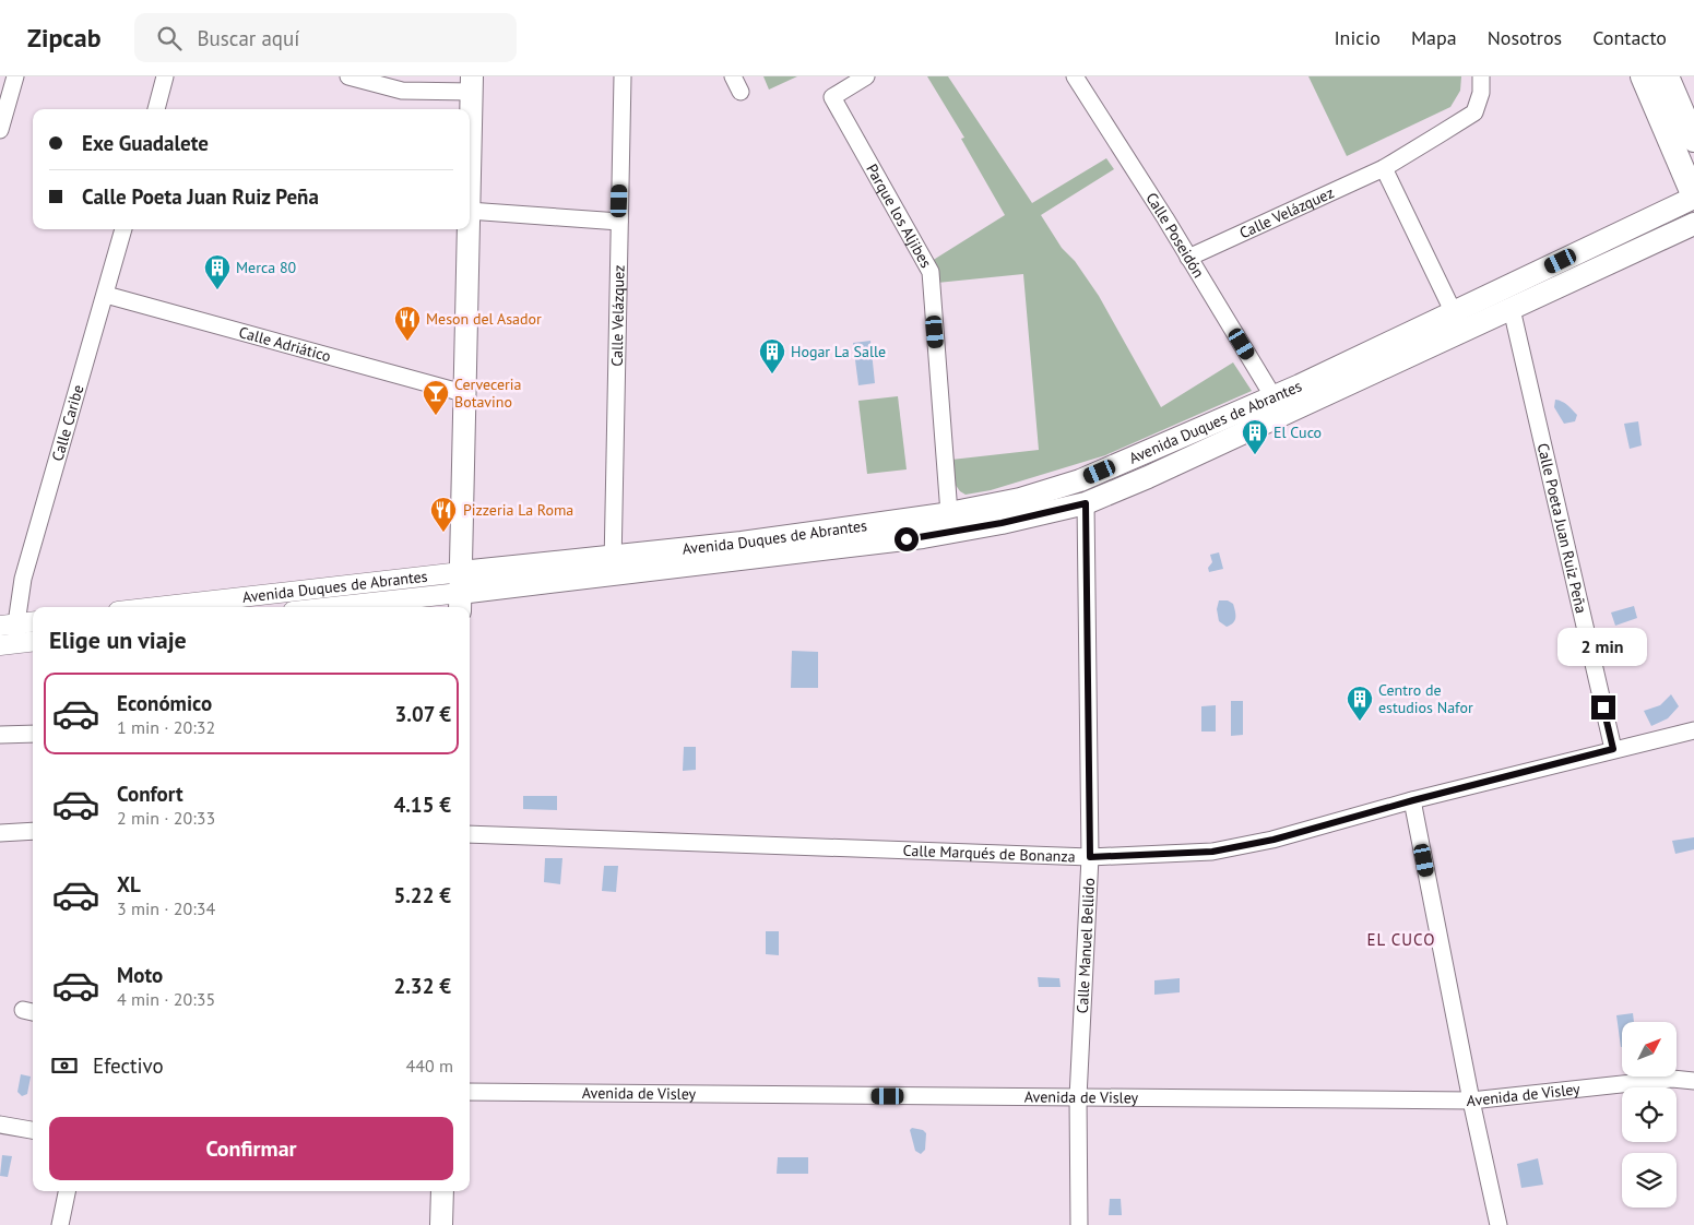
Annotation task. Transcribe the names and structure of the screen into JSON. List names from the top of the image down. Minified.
{"streets":{"main road":["Avenida Duques de Abrantes"],"street":["Calle Velázquez","Parque los Aljibes","Calle Poseidón","Calle Adriático","Calle Caribe","Calle Poeta Juan Ruiz Peña","Calle Marqués de Bonanza","Calle Manuel Bellido","Avenida de Visley"]},"crossings":[["Calle Velázquez","Calle Poseidón"],["Calle Velázquez","Avenida Duques de Abrantes"],["Parque los Aljibes","Avenida Duques de Abrantes"],["Calle Poseidón","Avenida Duques de Abrantes"],["Calle Adriático","Calle Caribe"],["Avenida Duques de Abrantes","Calle Poeta Juan Ruiz Peña"],["Avenida Duques de Abrantes","Calle Manuel Bellido"],["Calle Poeta Juan Ruiz Peña","Calle Marqués de Bonanza"],["Calle Marqués de Bonanza","Calle Manuel Bellido"],["Calle Manuel Bellido","Avenida de Visley"]],"districts":["EL CUCO"],"places":{"building":["Merca 80","Hogar La Salle","El Cuco","Centro de estudios Nafor"],"restaurant":["Meson del Asador","Pizzeria La Roma"],"bar":["Cerveceria Botavino"]},"north":"top right","page":{"header":"Zipcab","search":"Buscar aquí","nav":["Inicio","Mapa","Nosotros","Contacto"],"banner":["Exe Guadalete","Calle Poeta Juan Ruiz Peña"],"heading":"Elige un viaje","bubble":"2 min","list":[{"name":"Económico","note":"1 min · 20:32","value":"3.07 €"},{"name":"Confort","note":"2 min · 20:33","value":"4.15 €"},{"name":"XL","note":"3 min · 20:34","value":"5.22 €"},{"name":"Moto","note":"4 min · 20:35","value":"2.32 €"}],"pay":["Efectivo","440 m"],"buttons":"Confirmar"}}
